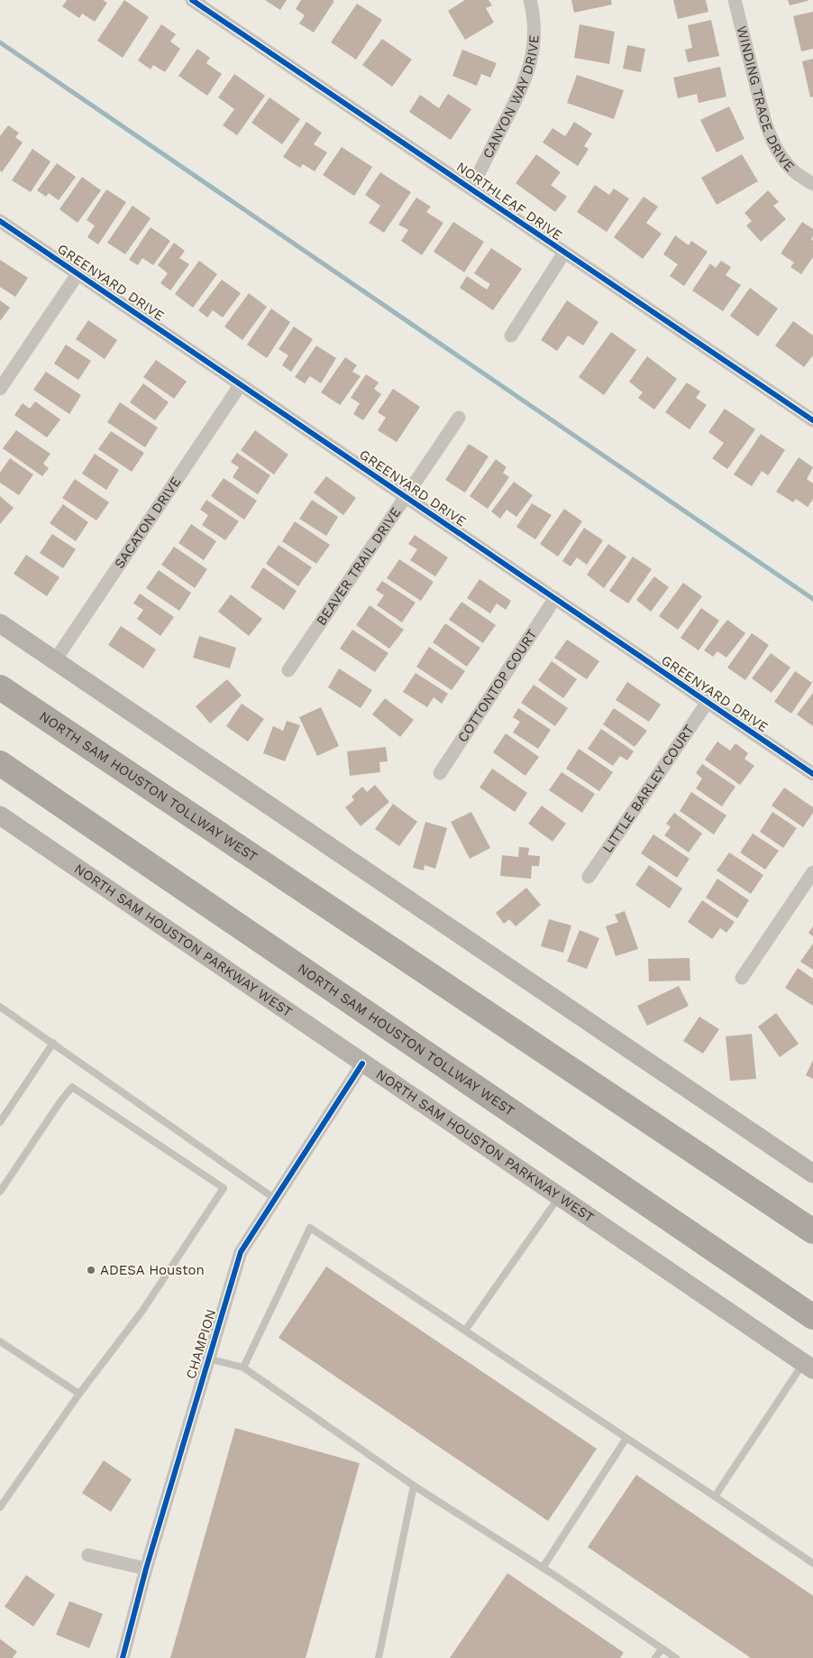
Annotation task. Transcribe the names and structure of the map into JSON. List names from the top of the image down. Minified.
{"streets":{"highway":["NORTH SAM HOUSTON TOLLWAY WEST"],"main road":["NORTH SAM HOUSTON PARKWAY WEST"],"street":["CANYON WAY DRIVE","WINDING TRACE DRIVE","NORTHLEAF DRIVE","GREENYARD DRIVE","SACATON DRIVE","BEAVER TRAIL DRIVE","COTTONTOP COURT","LITTLE BARLEY COURT","CHAMPION"]},"crossings":[["CANYON WAY DRIVE","NORTHLEAF DRIVE"],["GREENYARD DRIVE","SACATON DRIVE"],["GREENYARD DRIVE","BEAVER TRAIL DRIVE"],["GREENYARD DRIVE","COTTONTOP COURT"],["GREENYARD DRIVE","LITTLE BARLEY COURT"],["NORTH SAM HOUSTON PARKWAY WEST","CHAMPION"]],"places":["ADESA Houston"]}
